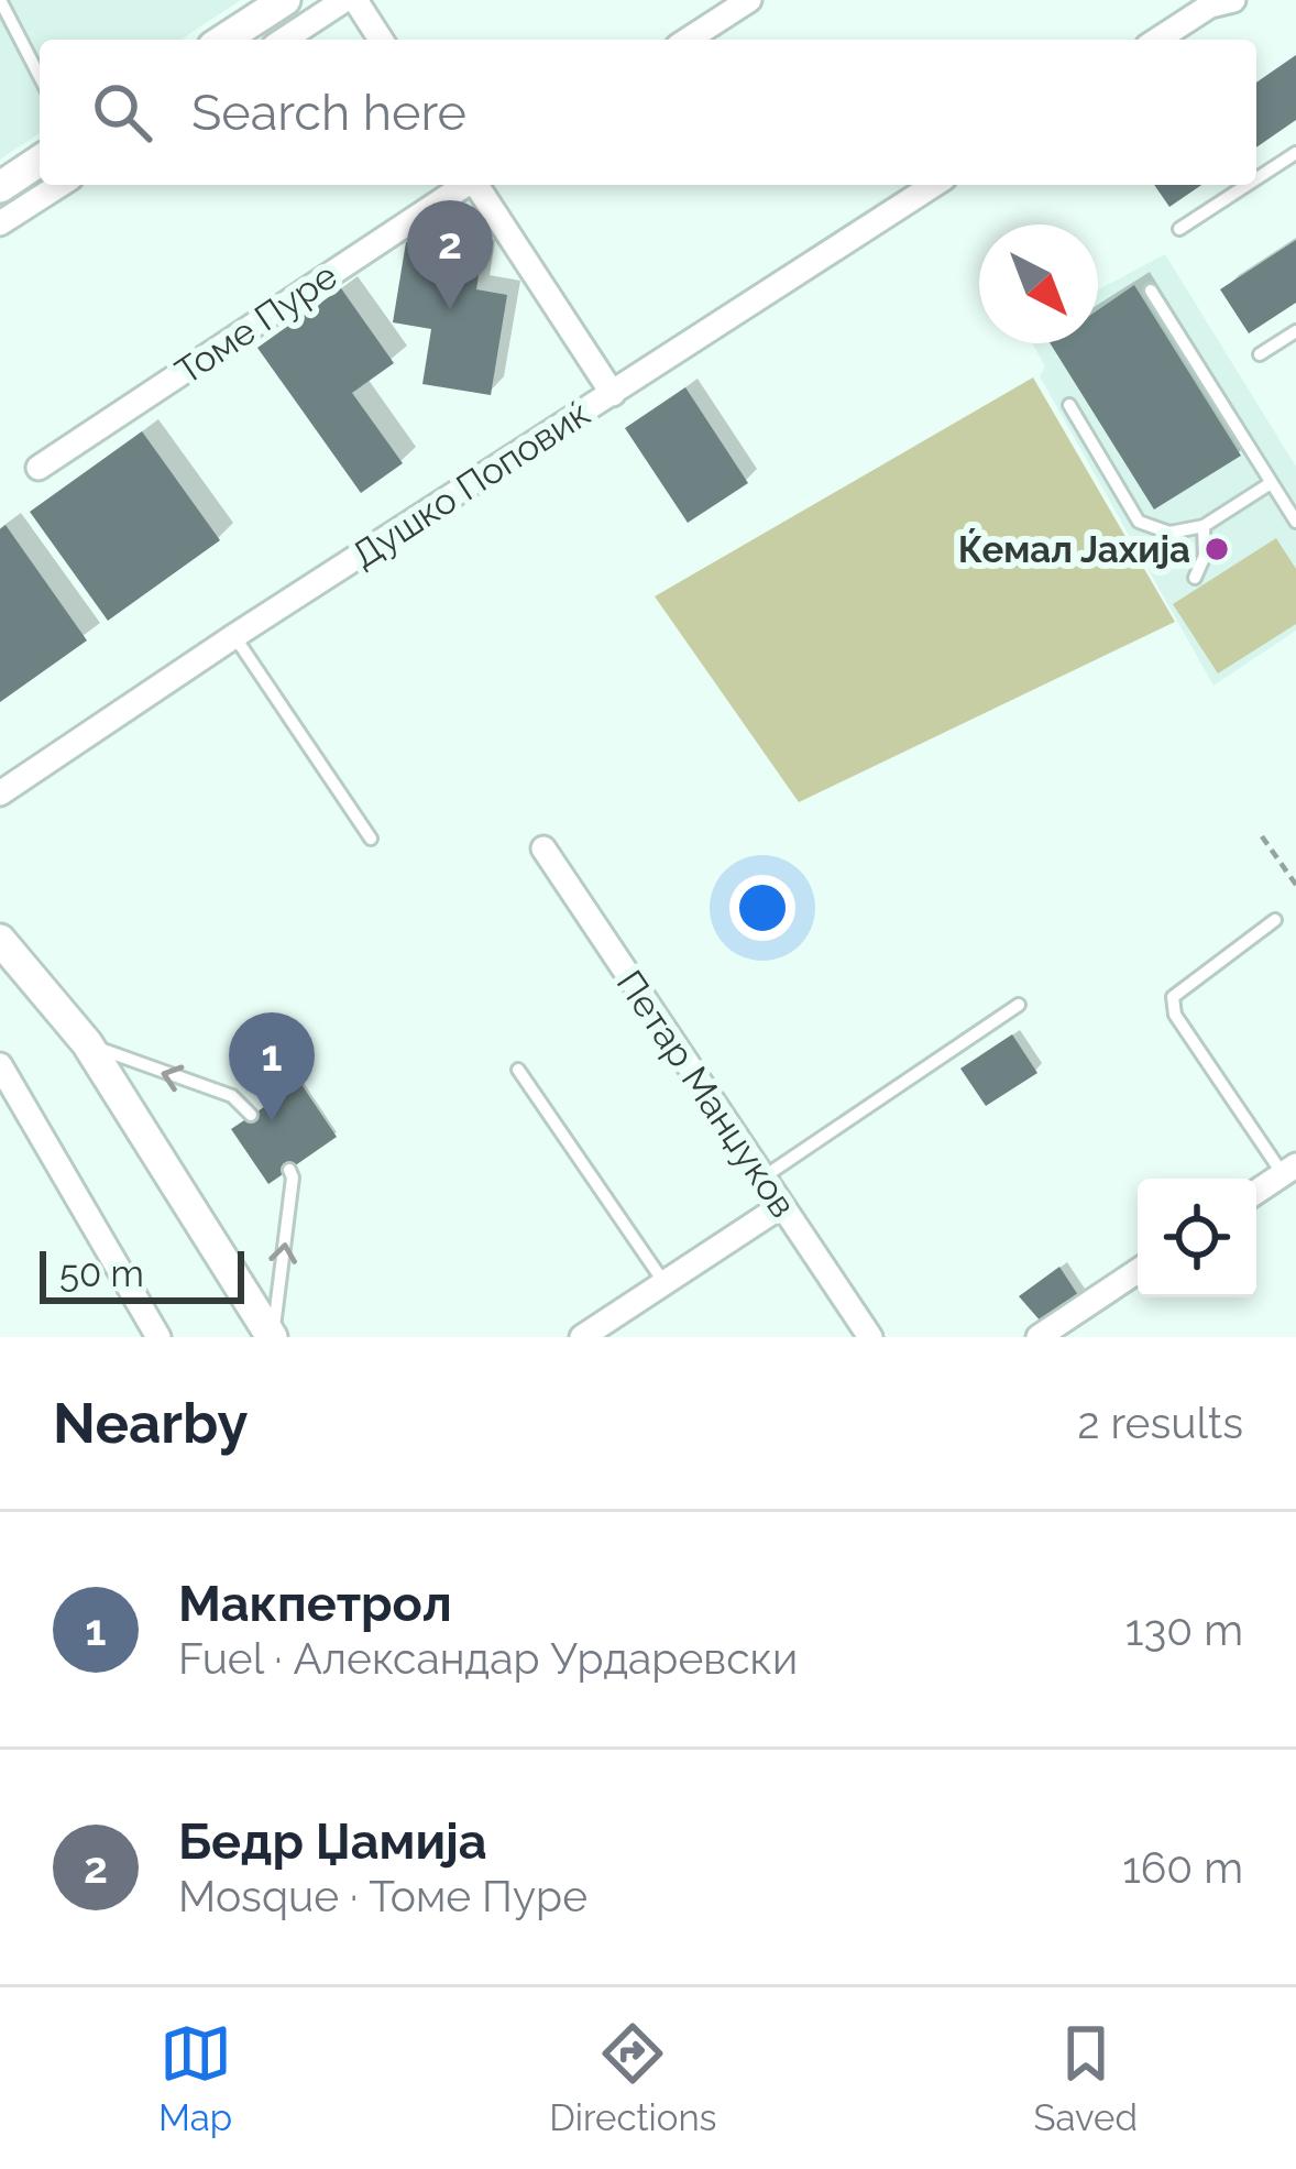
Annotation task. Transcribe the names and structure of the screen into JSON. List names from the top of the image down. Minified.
{"streets":{"street":["Томе Пуре","Душко Поповиќ","Петар Манџуков"]},"crossings":[["Томе Пуре","Душко Поповиќ"]],"places":["Ќемал Јахија"],"scale_bar":"50 m","north":"bottom right","page":{"search":"Search here","pins":["2","1"],"scale":"50 m","heading":["Nearby","2 results"],"list":[{"mark":"1","name":"Макпетрол","note":"Fuel · Александар Урдаревски","value":"130 m"},{"mark":"2","name":"Бедр Џамија","note":"Mosque · Томе Пуре","value":"160 m"}],"nav":["Map","Directions","Saved"]}}
